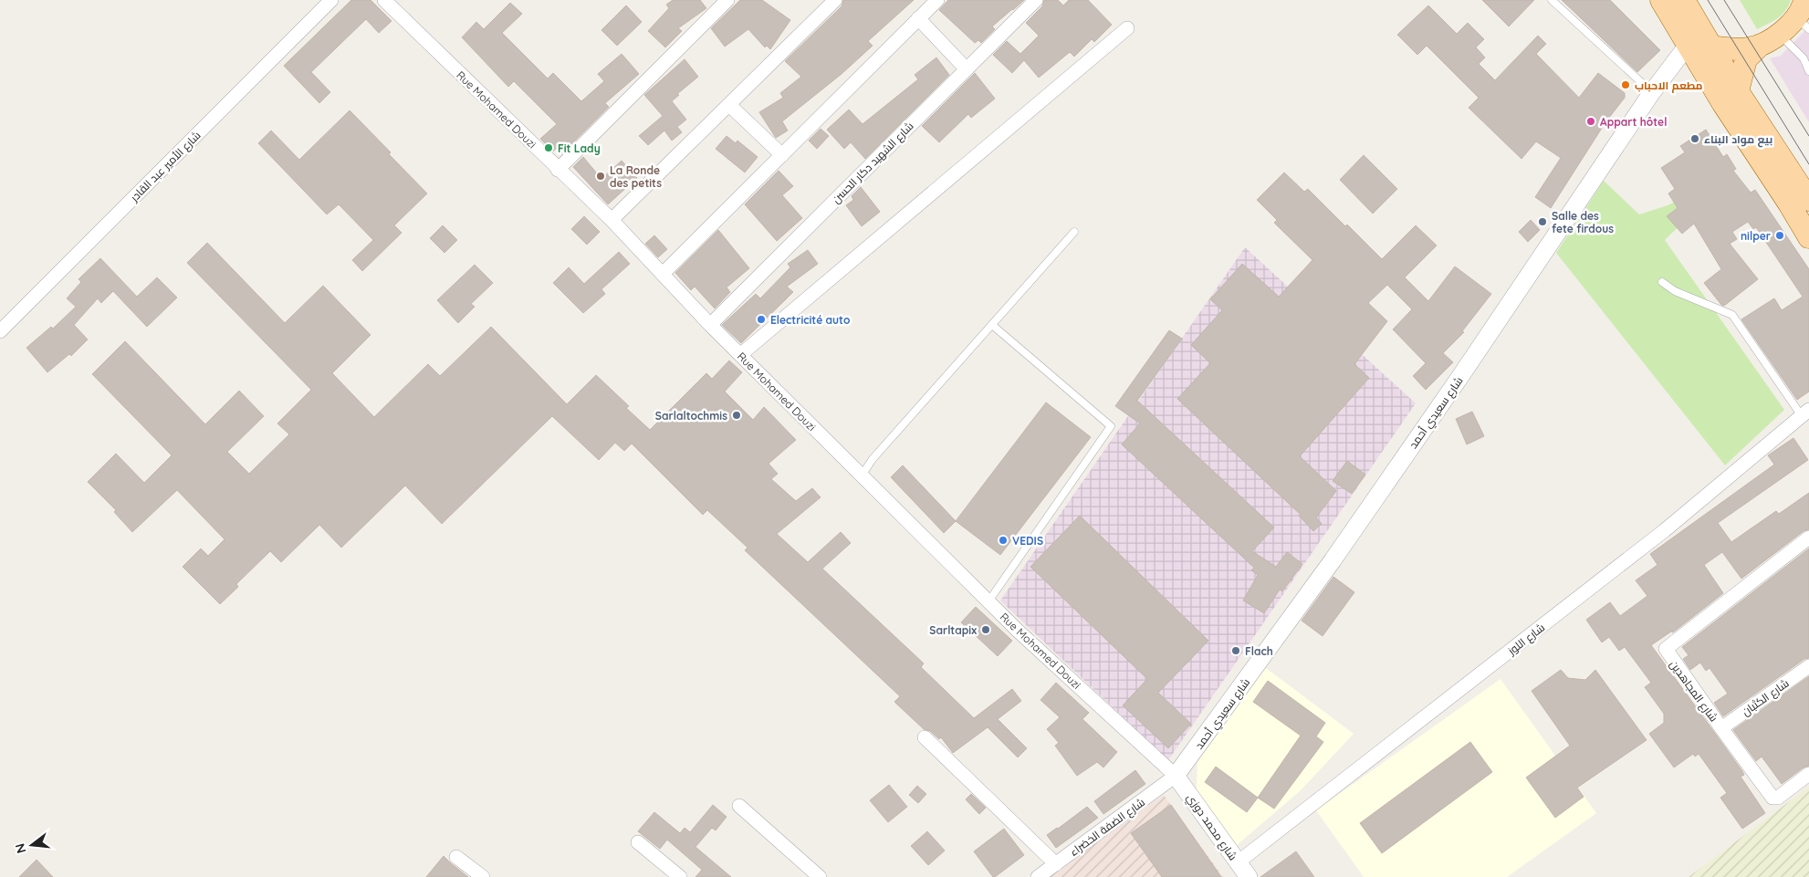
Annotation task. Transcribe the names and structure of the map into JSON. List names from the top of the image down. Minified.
{"streets":{"street":["Rue Mohamed Douzi","شارع الشهيد دكار الحسن","شارع الأمير عبد القادر","شارع سعيدي أحمد","شارع اللوز","شارع المجاهدين","شارع الكثبان","شارع الضفة الخضراء","شارع محمد دوزي"]},"crossings":[["Rue Mohamed Douzi","شارع الشهيد دكار الحسن"],["Rue Mohamed Douzi","شارع سعيدي أحمد"],["Rue Mohamed Douzi","شارع الضفة الخضراء"],["Rue Mohamed Douzi","شارع محمد دوزي"],["شارع سعيدي أحمد","شارع الضفة الخضراء"],["شارع سعيدي أحمد","شارع محمد دوزي"],["شارع اللوز","شارع محمد دوزي"],["شارع المجاهدين","شارع الكثبان"],["شارع الضفة الخضراء","شارع محمد دوزي"]],"places":["مطعم الاحباب","Appart hôtel","بيع مواد البناء","Fit Lady","La Ronde des petits","Salle des fete firdous","nilper","Electricité auto","Sarlaltochmis","VEDIS","Sarltapix","Flach"],"north":"left"}
